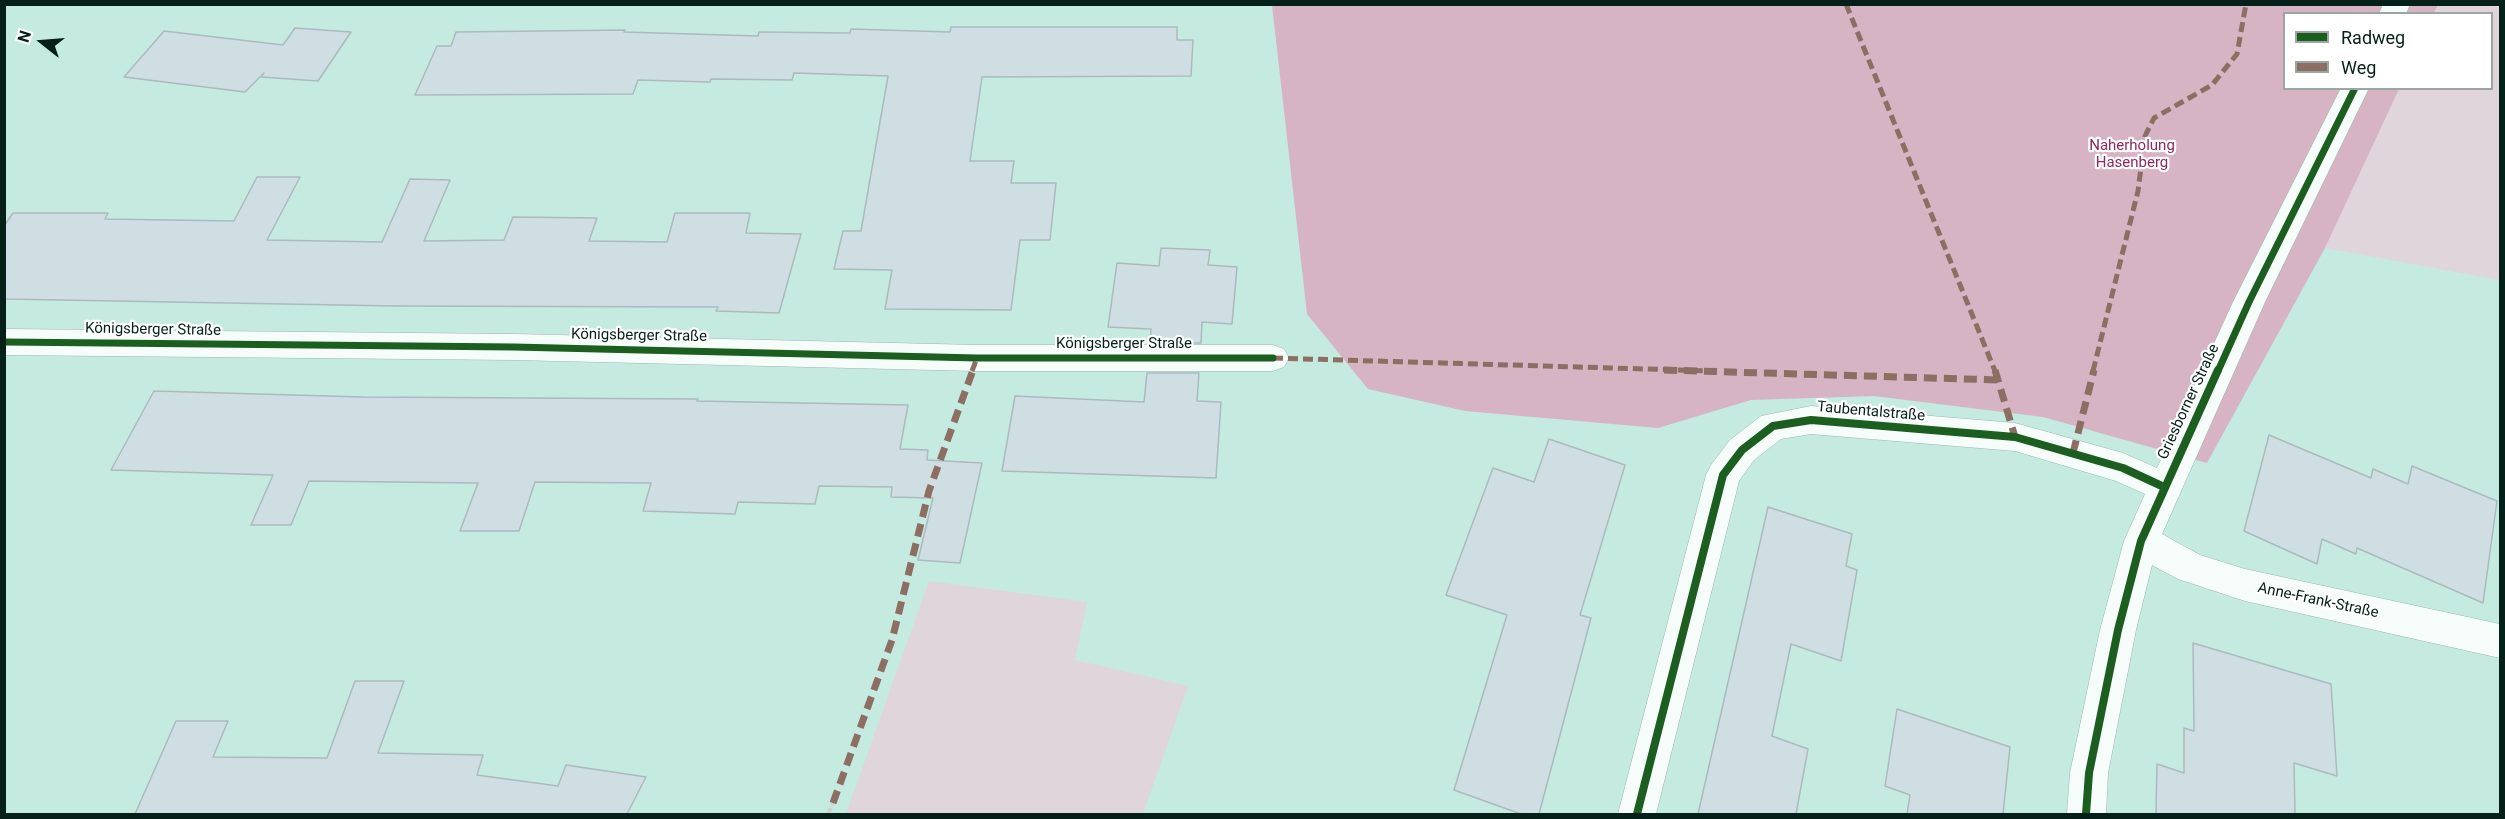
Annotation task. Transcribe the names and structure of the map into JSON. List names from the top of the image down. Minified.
{"streets":{"street":["Königsberger Straße","Griesborner Straße","Taubentalstraße","Anne-Frank-Straße"]},"crossings":[["Griesborner Straße","Taubentalstraße"],["Griesborner Straße","Anne-Frank-Straße"]],"parks":["Naherholung Hasenberg"],"legend":["Radweg","Weg"],"north":"left"}
